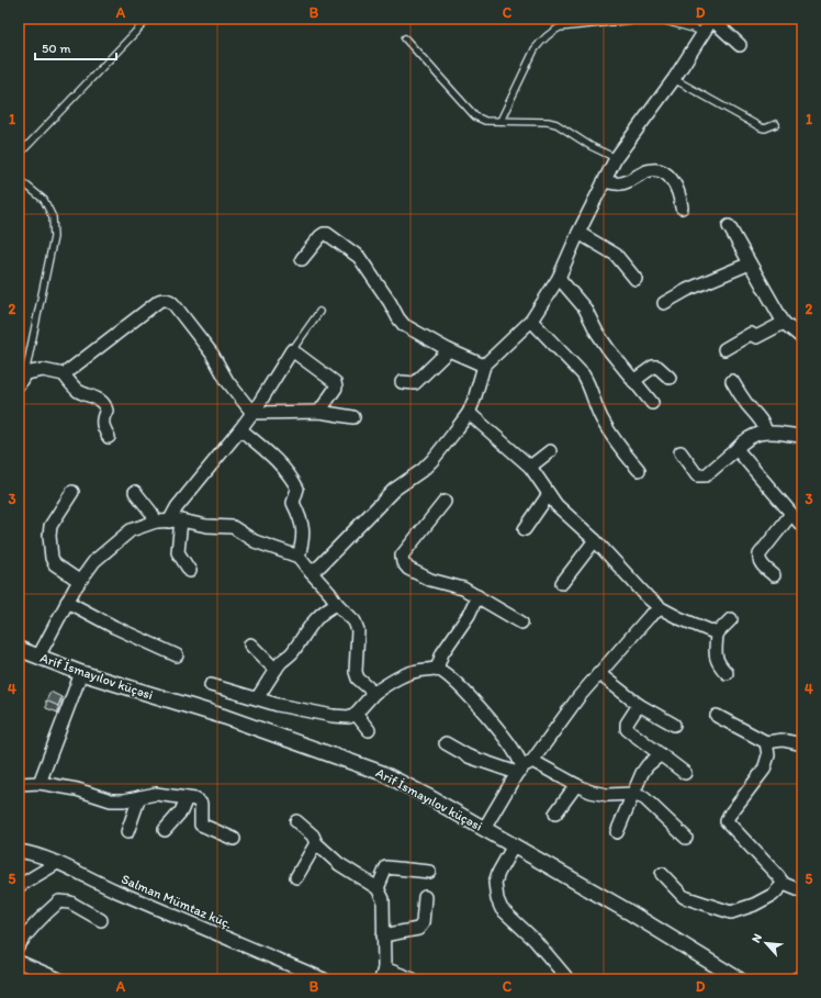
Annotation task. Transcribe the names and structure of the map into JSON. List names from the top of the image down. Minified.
{"streets":{"street":["Arif İsmayılov küçəsi","Salman Mümtaz küç."]},"scale_bar":"50 m","north":"top left","grid":{"columns":["A","B","C","D"],"rows":["1","2","3","4","5"]}}
